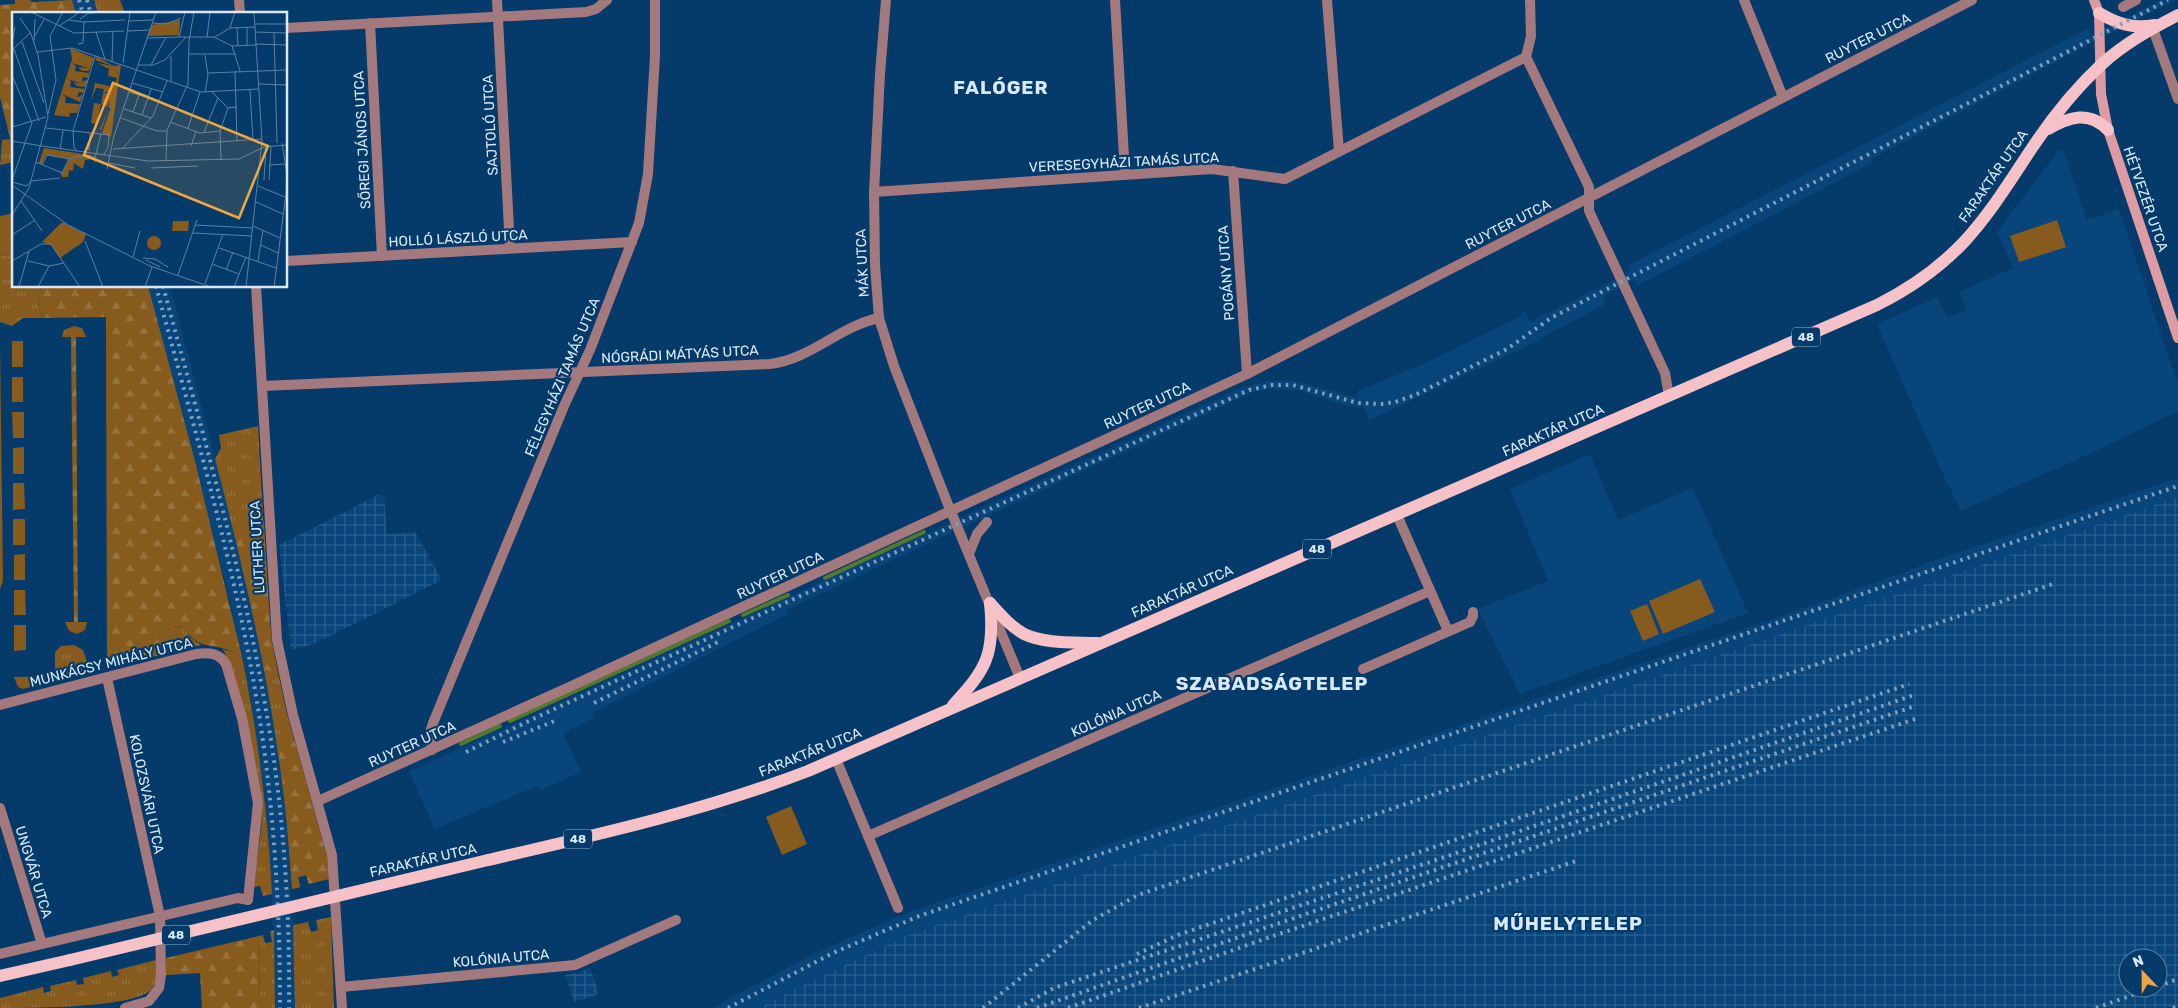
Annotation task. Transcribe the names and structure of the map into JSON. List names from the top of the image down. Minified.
{"streets":{"main road":["FARAKTÁR UTCA","48"],"street":["RUYTER UTCA","SAJTOLÓ UTCA","SŐREGI JÁNOS UTCA","VERESEGYHÁZI TAMÁS UTCA","HÉTVEZÉR UTCA","HOLLÓ LÁSZLÓ UTCA","MÁK UTCA","POGÁNY UTCA","NÓGRÁDI MÁTYÁS UTCA","FÉLEGYHÁZI TAMÁS UTCA","LUTHER UTCA","MUNKÁCSY MIHÁLY UTCA","KOLÓNIA UTCA","KOLOZSVÁRI UTCA","UNGVÁR UTCA"]},"crossings":[["RUYTER UTCA","MÁK UTCA"],["RUYTER UTCA","POGÁNY UTCA"],["RUYTER UTCA","FÉLEGYHÁZI TAMÁS UTCA"],["RUYTER UTCA","LUTHER UTCA"],["SAJTOLÓ UTCA","HOLLÓ LÁSZLÓ UTCA"],["SŐREGI JÁNOS UTCA","HOLLÓ LÁSZLÓ UTCA"],["VERESEGYHÁZI TAMÁS UTCA","MÁK UTCA"],["VERESEGYHÁZI TAMÁS UTCA","POGÁNY UTCA"],["FARAKTÁR UTCA","HÉTVEZÉR UTCA"],["FARAKTÁR UTCA","MÁK UTCA"],["FARAKTÁR UTCA","48"],["HÉTVEZÉR UTCA","48"],["HOLLÓ LÁSZLÓ UTCA","FÉLEGYHÁZI TAMÁS UTCA"],["MÁK UTCA","NÓGRÁDI MÁTYÁS UTCA"],["NÓGRÁDI MÁTYÁS UTCA","FÉLEGYHÁZI TAMÁS UTCA"],["NÓGRÁDI MÁTYÁS UTCA","LUTHER UTCA"],["LUTHER UTCA","KOLÓNIA UTCA"],["MUNKÁCSY MIHÁLY UTCA","KOLOZSVÁRI UTCA"]],"districts":["FALÓGER","SZABADSÁGTELEP","MŰHELYTELEP"],"north":"top"}
